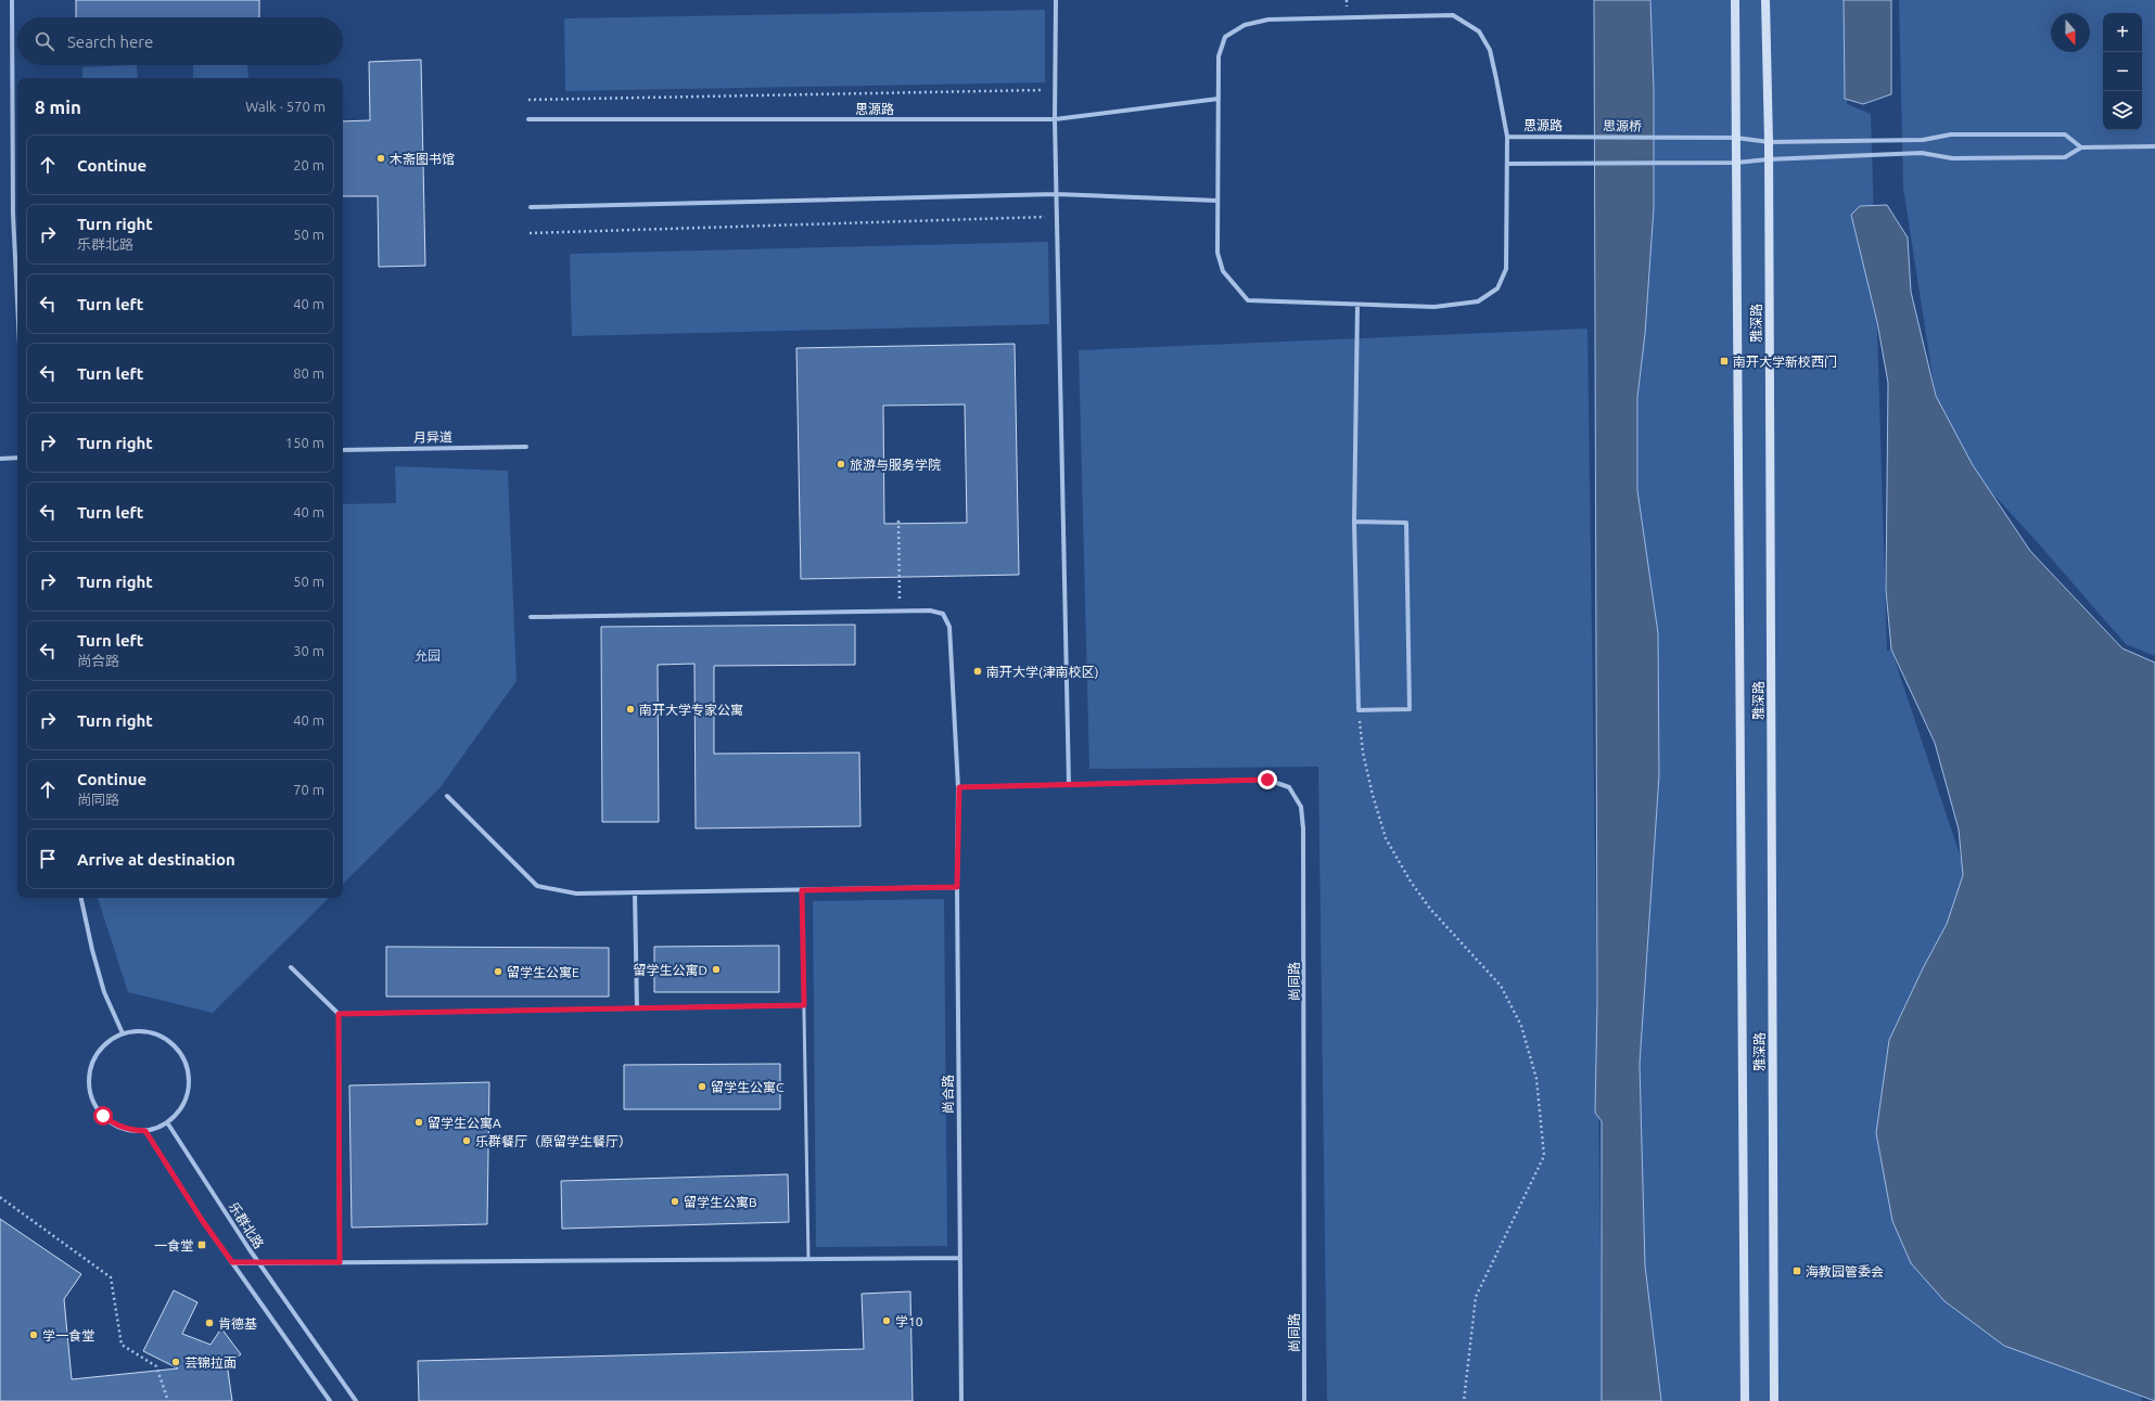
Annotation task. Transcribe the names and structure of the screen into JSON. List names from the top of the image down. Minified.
{"streets":{"main road":["雅深路"],"street":["思源路","思源桥","月异道","尚同路","尚合路","乐群北路"]},"crossings":[["思源路","思源桥"],["思源桥","雅深路"],["尚同路","尚合路"]],"parks":["允园"],"places":{"other":["木斋图书馆","旅游与服务学院","南开大学(津南校区)","南开大学专家公寓","留学生公寓D","留学生公寓E","留学生公寓C","留学生公寓A","乐群餐厅（原留学生餐厅）","留学生公寓B","学10","肯德基","学一食堂","芸锦拉面"],"transit":["南开大学新校西门","一食堂","海教园管委会"]},"north":"bottom","page":{"map_buttons":["+","−"],"search":"Search here","heading":["8 min","Walk · 570 m"],"list":[["Continue","20 m"],["Turn right","乐群北路","50 m"],["Turn left","40 m"],["Turn left","80 m"],["Turn right","150 m"],["Turn left","40 m"],["Turn right","50 m"],["Turn left","尚合路","30 m"],["Turn right","40 m"],["Continue","尚同路","70 m"],"Arrive at destination"]}}
